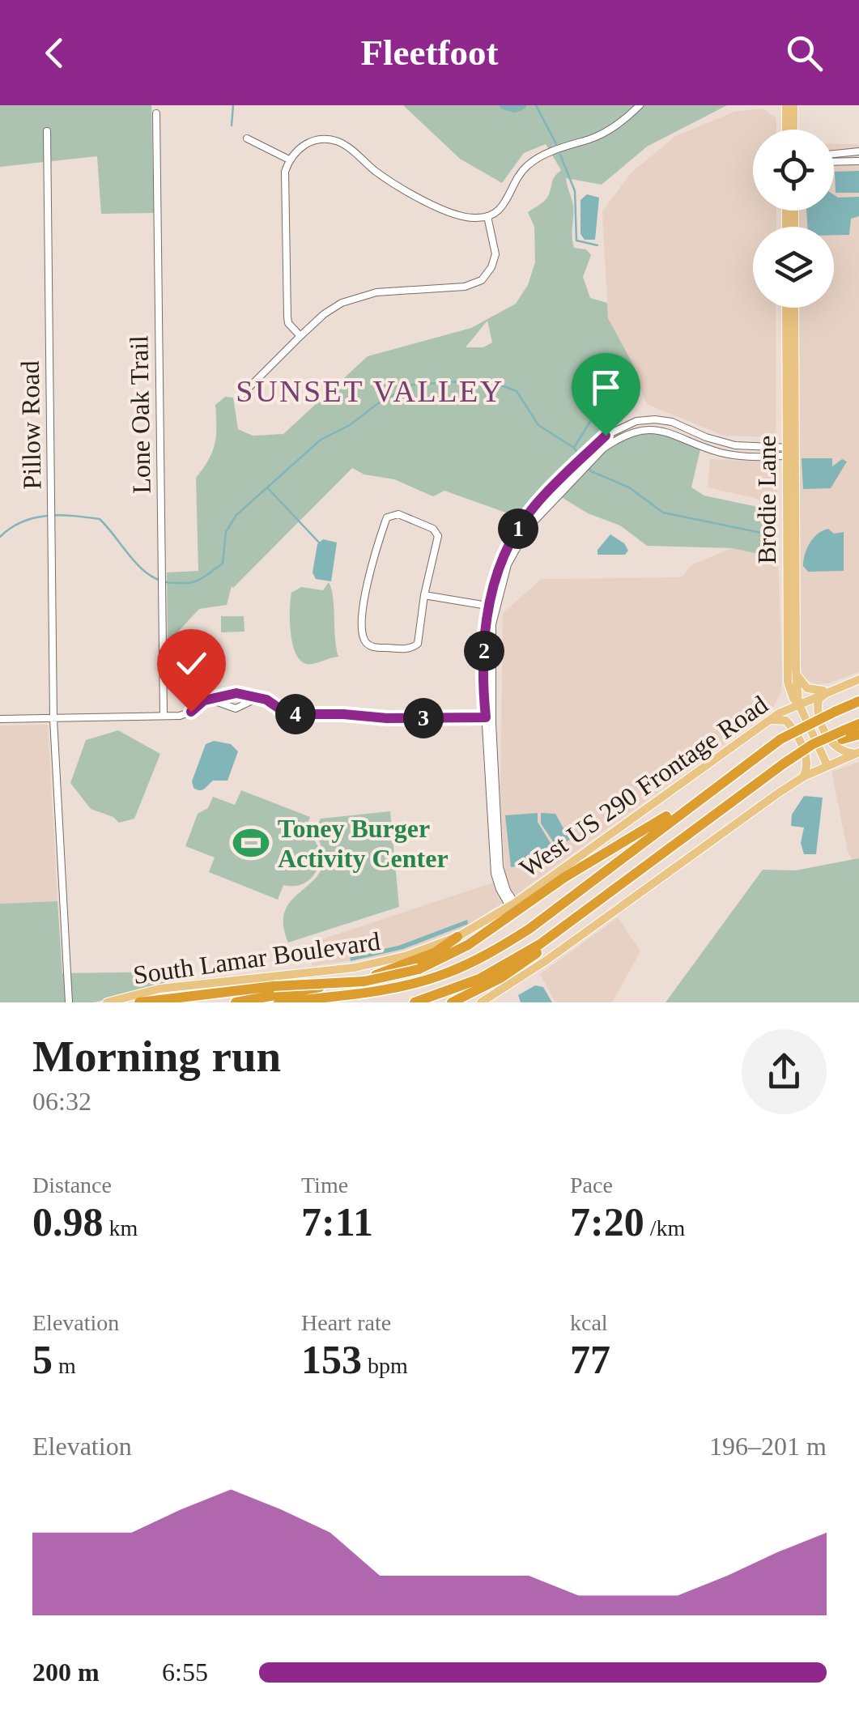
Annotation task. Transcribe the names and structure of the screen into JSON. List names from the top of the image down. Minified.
{"streets":{"main road":["Brodie Lane","West US 290 Frontage Road","South Lamar Boulevard"],"street":["Lone Oak Trail","Pillow Road"]},"crossings":[["Brodie Lane","West US 290 Frontage Road"],["West US 290 Frontage Road","South Lamar Boulevard"]],"districts":["SUNSET VALLEY"],"places":{"sports":["Toney Burger Activity Center"]},"page":{"header":"Fleetfoot","pins":["1","2","4","3"],"heading":["Morning run","06:32"],"stats":[["Distance","0.98 km"],["Time","7:11"],["Pace","7:20 /km"],["Elevation","5 m"],["Heart rate","153 bpm"],["kcal","77"]],"chart":["Elevation","196–201 m"],"list":[{"name":"200 m","note":"6:55"}]}}
